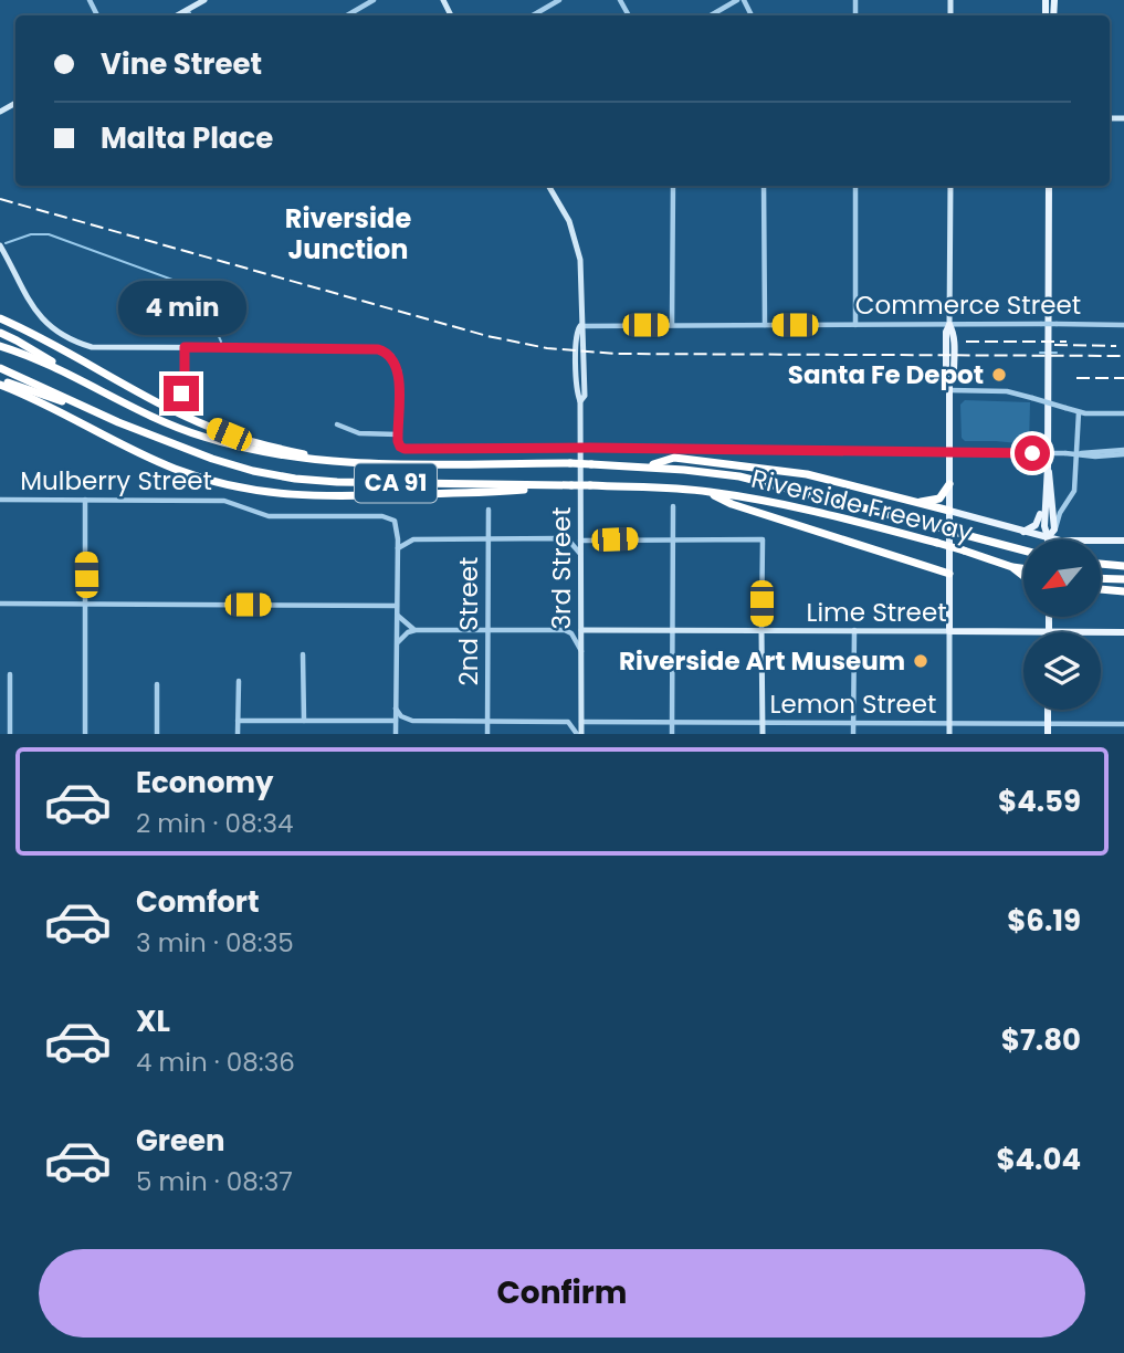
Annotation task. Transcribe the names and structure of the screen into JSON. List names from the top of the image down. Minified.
{"streets":{"highway":["CA 91","Riverside Freeway"],"main road":["3rd Street","Lime Street"],"street":["Commerce Street","Mulberry Street","2nd Street","Lemon Street"]},"crossings":[["Commerce Street","3rd Street"],["3rd Street","Lime Street"],["3rd Street","Lemon Street"]],"districts":["Riverside Junction"],"places":["Santa Fe Depot","Riverside Art Museum"],"north":"bottom left","page":{"banner":["Vine Street","Malta Place"],"bubble":"4 min","list":[{"name":"Economy","note":"2 min · 08:34","value":"$4.59"},{"name":"Comfort","note":"3 min · 08:35","value":"$6.19"},{"name":"XL","note":"4 min · 08:36","value":"$7.80"},{"name":"Green","note":"5 min · 08:37","value":"$4.04"}],"buttons":"Confirm"}}
